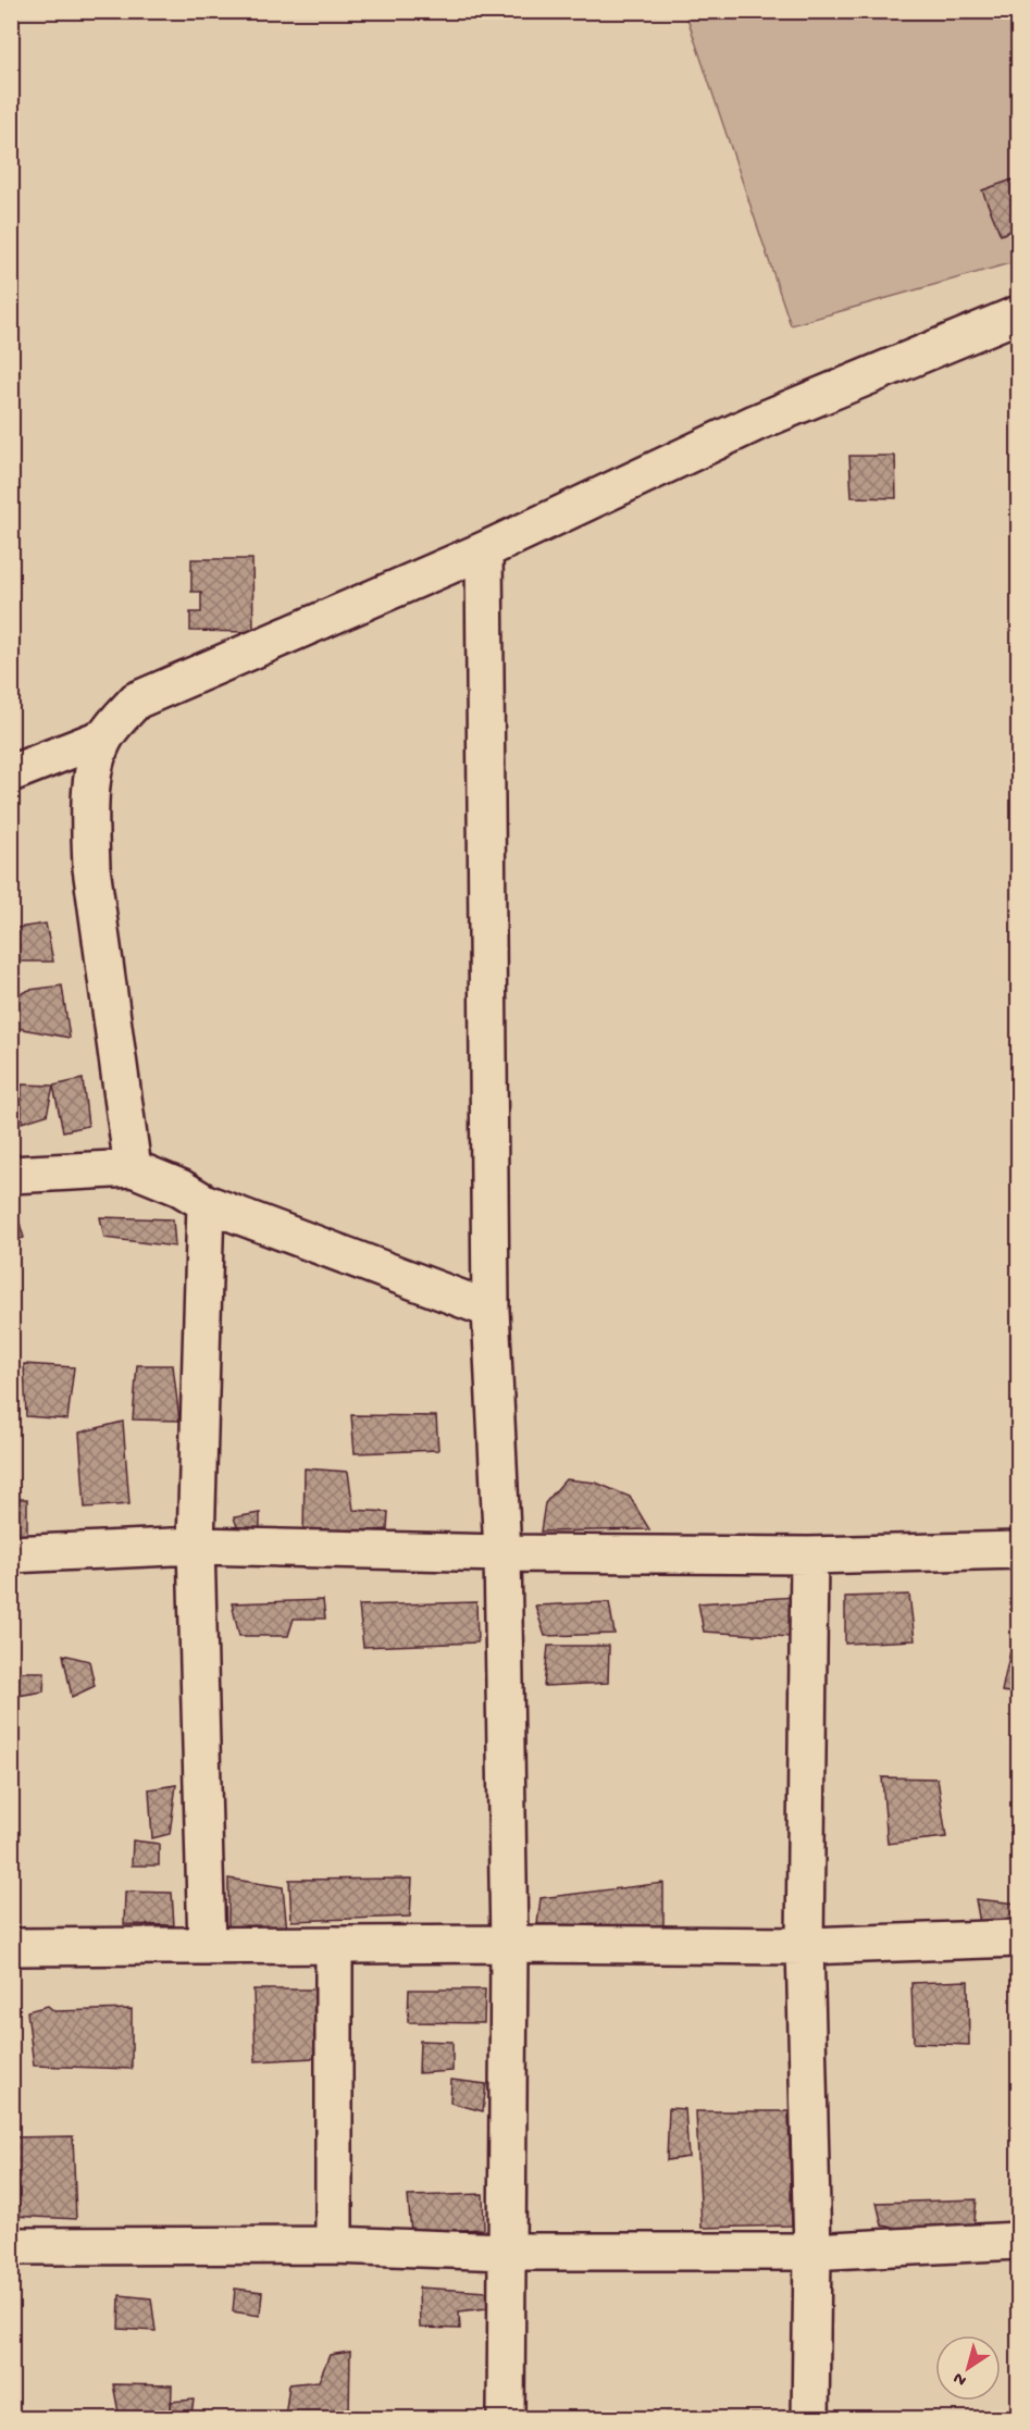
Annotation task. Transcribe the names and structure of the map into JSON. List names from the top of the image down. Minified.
{"north":"bottom left"}
